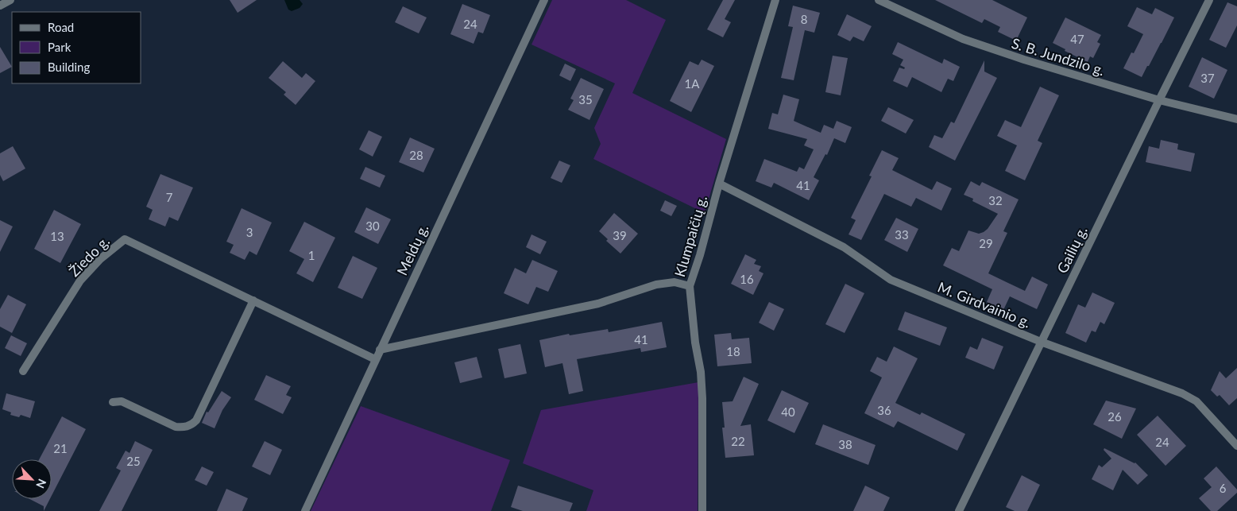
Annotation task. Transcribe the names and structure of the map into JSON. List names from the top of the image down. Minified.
{"streets":{"street":["S. B. Jundzilo g.","Klumpaičių g.","Meldų g.","Gailių g.","Žiedo g.","M. Girdvainio g."]},"crossings":[["S. B. Jundzilo g.","Gailių g."],["Klumpaičių g.","M. Girdvainio g."],["Meldų g.","Žiedo g."],["Gailių g.","M. Girdvainio g."]],"house_numbers":["8","24","47","37","1A","35","28","41","7","32","30","3","33","39","13","29","1","16","41","18","36","40","26","22","24","38","21","25","6"],"legend":["Road","Park","Building"],"north":"bottom right"}
